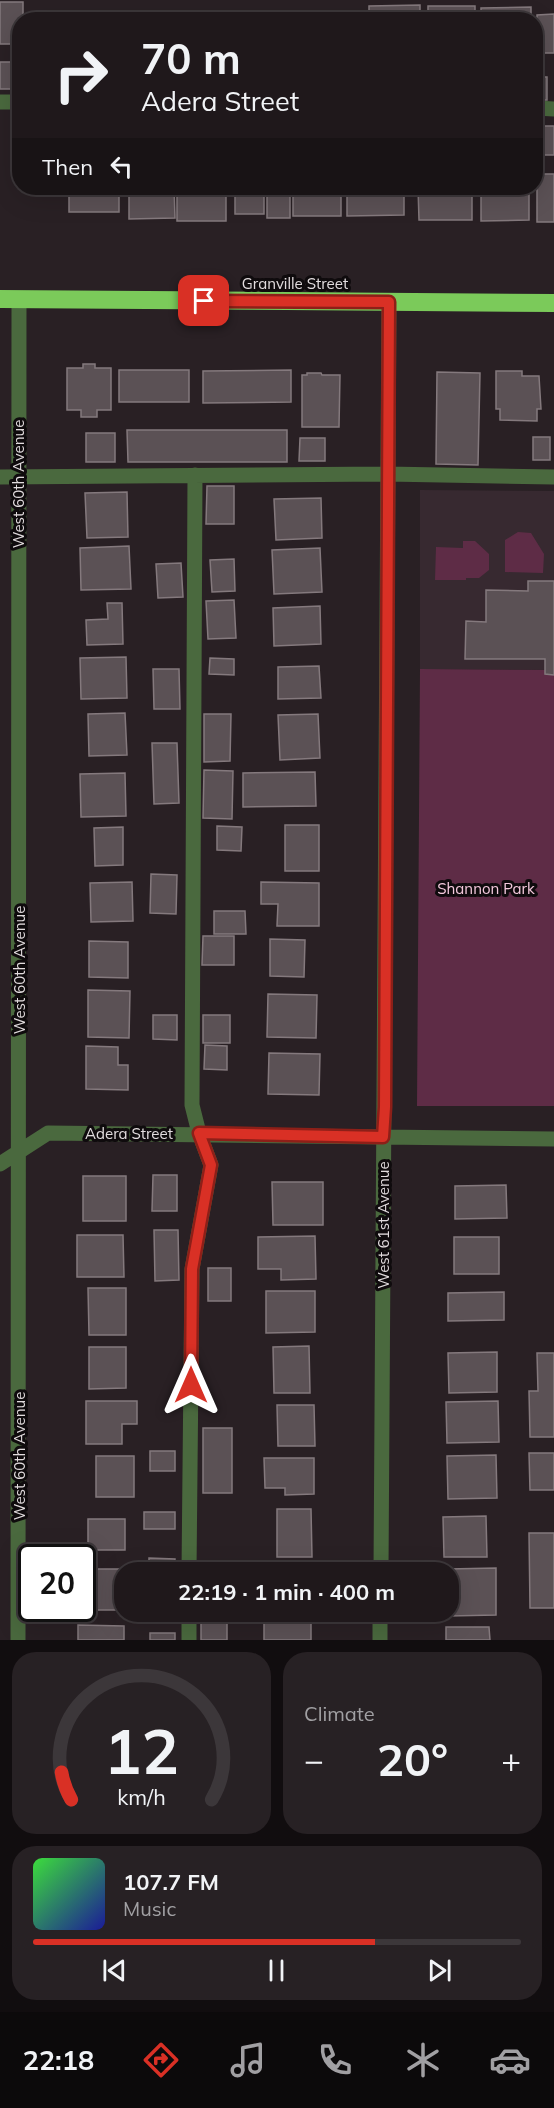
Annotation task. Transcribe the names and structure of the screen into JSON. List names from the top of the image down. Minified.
{"streets":{"highway":["Granville Street"],"street":["West 60th Avenue","Adera Street","West 61st Avenue"]},"crossings":[["Granville Street","West 60th Avenue"],["Granville Street","West 61st Avenue"],["West 60th Avenue","Adera Street"],["Adera Street","West 61st Avenue"]],"parks":["Shannon Park"],"page":{"turn":["70 m","Adera Street"],"then":"Then","limit":"20","trip":"22:19 · 1 min · 400 m","tile":"Climate","heat":["−","20°","+"],"song":["107.7 FM","Music"],"tabs":"22:18","gauge":["12","km/h"]}}
